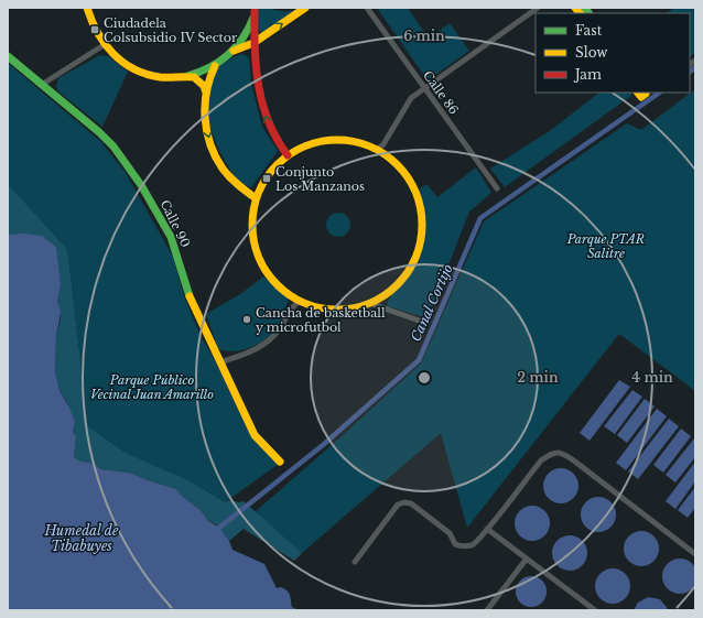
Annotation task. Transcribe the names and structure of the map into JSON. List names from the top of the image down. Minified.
{"streets":{"street":["Calle 86","Calle 90"]},"water":["Canal Cortijo","Humedal de Tibabuyes"],"parks":["Parque PTAR Salitre","Parque Público Vecinal Juan Amarillo"],"places":{"transit":["Ciudadela Colsubsidio IV Sector","Conjunto Los Manzanos"],"other":["Cancha de basketball y microfutbol"]},"legend":["Fast","Slow","Jam"],"rings":["6 min","2 min","4 min"]}
